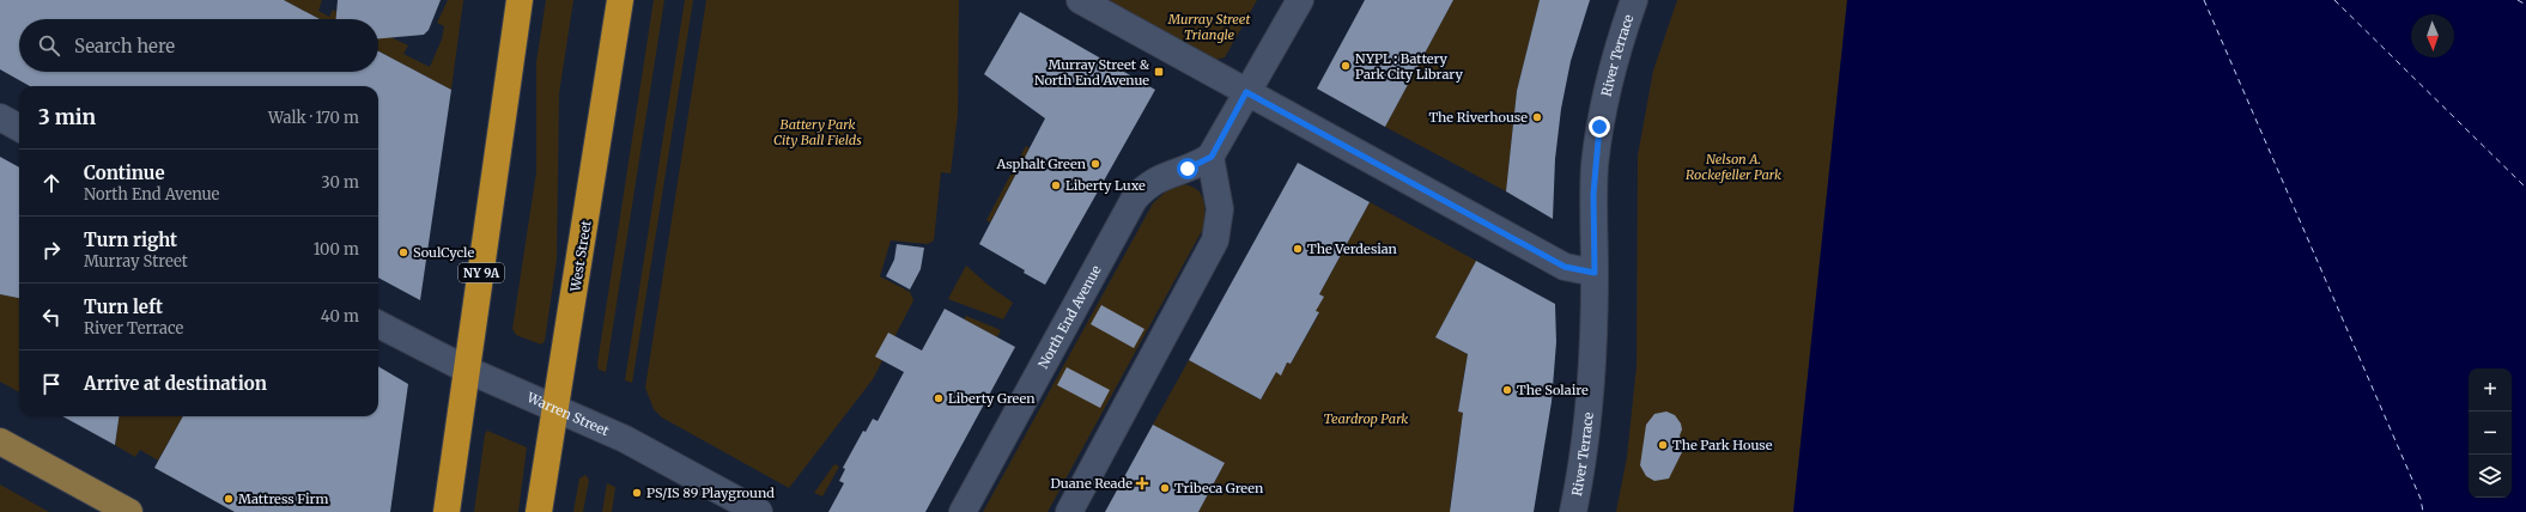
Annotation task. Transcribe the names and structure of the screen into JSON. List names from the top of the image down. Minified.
{"streets":{"highway":["West Street","NY 9A"],"street":["River Terrace","North End Avenue","Warren Street"]},"crossings":[["West Street","Warren Street"],["NY 9A","Warren Street"]],"parks":["Murray Street Triangle","Battery Park City Ball Fields","Nelson A. Rockefeller Park","Teardrop Park"],"places":{"other":["NYPL : Battery Park City Library","The Riverhouse","Asphalt Green","Liberty Luxe","The Verdesian","SoulCycle","The Solaire","Liberty Green","The Park House","Tribeca Green","PS/IS 89 Playground","Mattress Firm"],"transit":["Murray Street & North End Avenue"],"health":["Duane Reade"]},"north":"bottom","page":{"search":"Search here","heading":["3 min","Walk · 170 m"],"list":[["Continue","North End Avenue","30 m"],["Turn right","Murray Street","100 m"],["Turn left","River Terrace","40 m"],"Arrive at destination"],"map_buttons":["+","−"]}}
